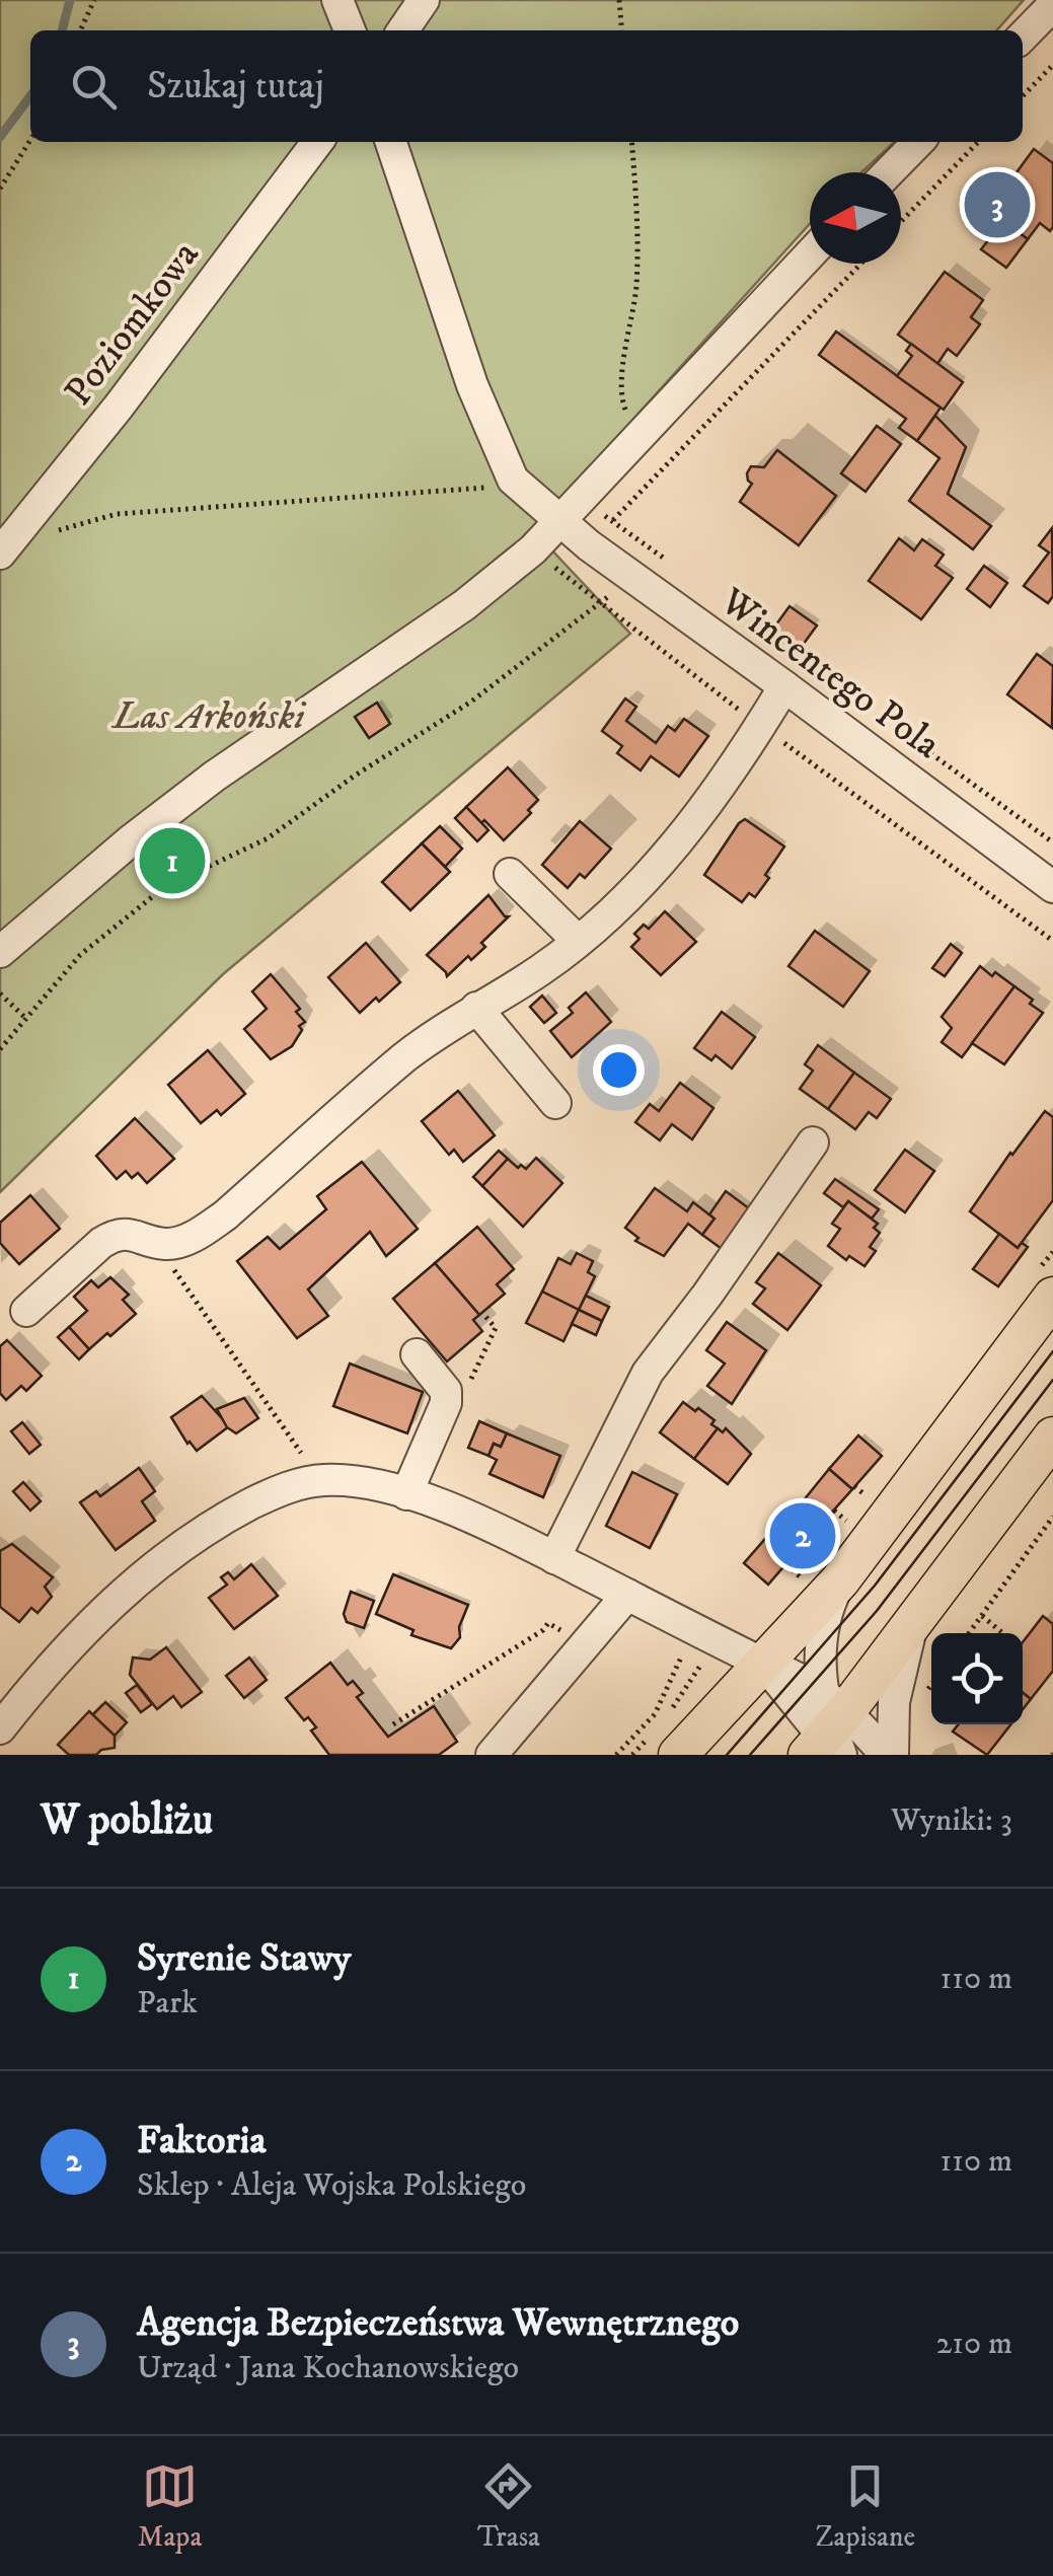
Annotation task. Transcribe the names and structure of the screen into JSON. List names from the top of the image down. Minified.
{"streets":{"street":["Poziomkowa","Wincentego Pola"]},"parks":["Las Arkoński"],"north":"left","page":{"search":"Szukaj tutaj","pins":["3","1","2"],"heading":["W pobliżu","Wyniki: 3"],"list":[{"mark":"1","name":"Syrenie Stawy","note":"Park","value":"110 m"},{"mark":"2","name":"Faktoria","note":"Sklep · Aleja Wojska Polskiego","value":"110 m"},{"mark":"3","name":"Agencja Bezpieczeństwa Wewnętrznego","note":"Urząd · Jana Kochanowskiego","value":"210 m"}],"nav":["Mapa","Trasa","Zapisane"]}}
